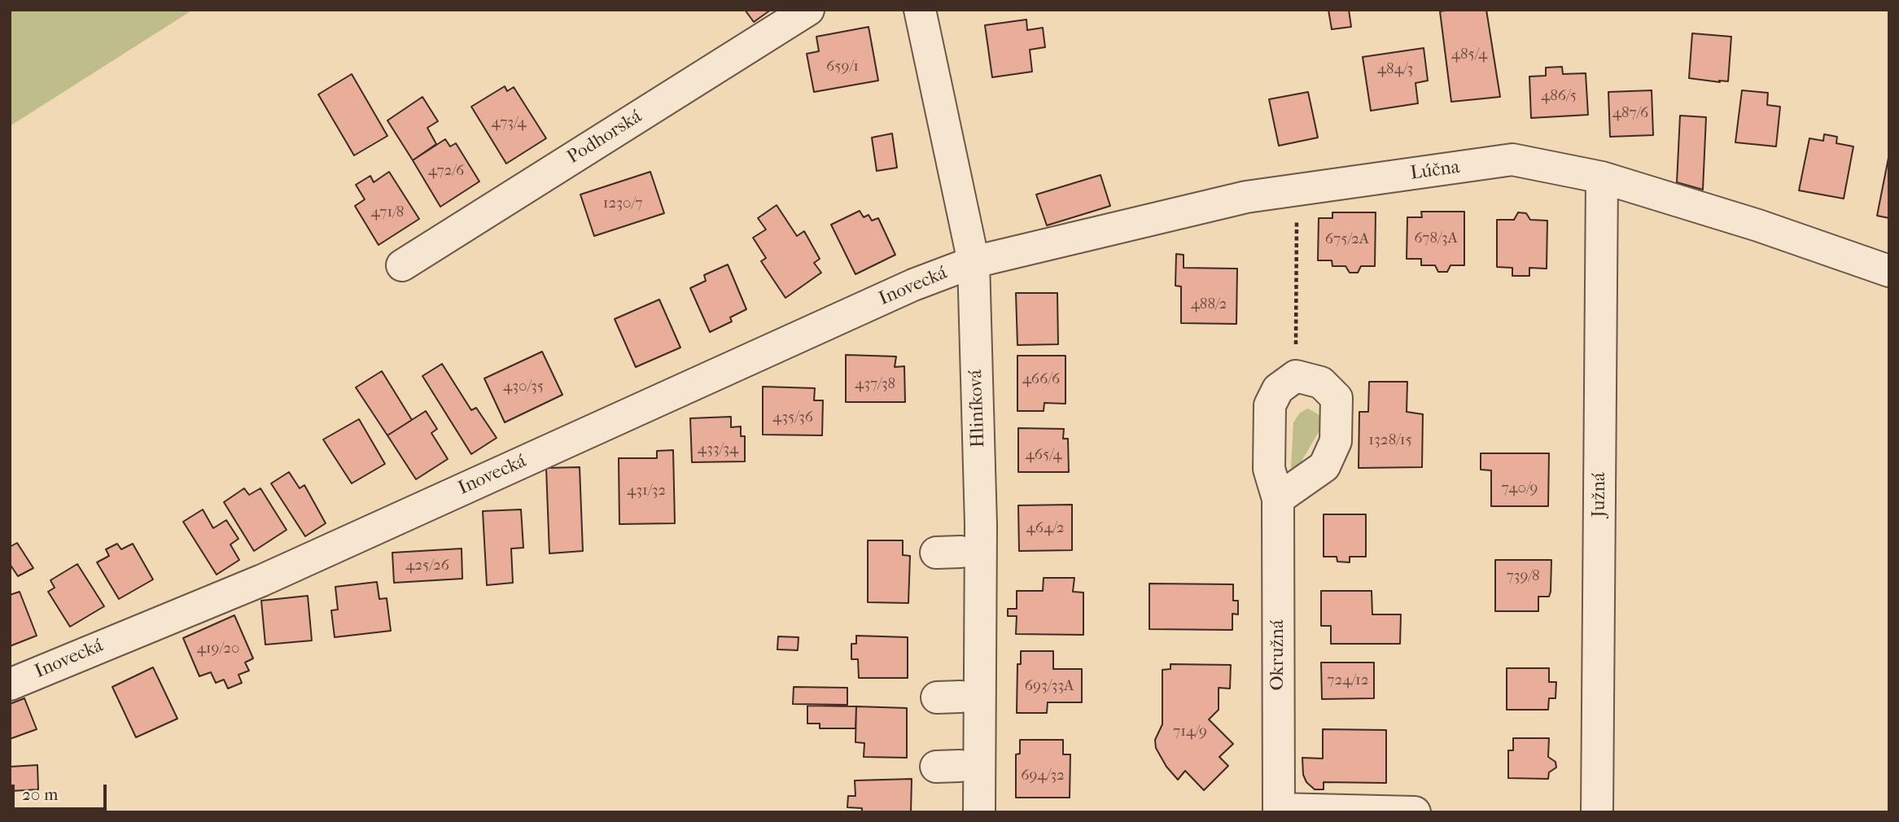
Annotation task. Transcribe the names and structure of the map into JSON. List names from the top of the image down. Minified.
{"streets":{"street":["Podhorská","Lúčna","Inovecká","Hliníková","Južná","Okružná"]},"crossings":[["Lúčna","Inovecká"],["Lúčna","Hliníková"],["Lúčna","Južná"],["Inovecká","Hliníková"]],"house_numbers":["485/4","659/1","484/3","486/5","487/6","473/4","472/6","1230/7","471/8","678/3A","675/2A","488/2","466/6","437/38","430/35","435/36","1328/15","433/34","465/4","740/9","431/32","464/2","425/26","739/8","419/20","724/12","693/33A","714/9","694/32"],"scale_bar":"20 m"}
